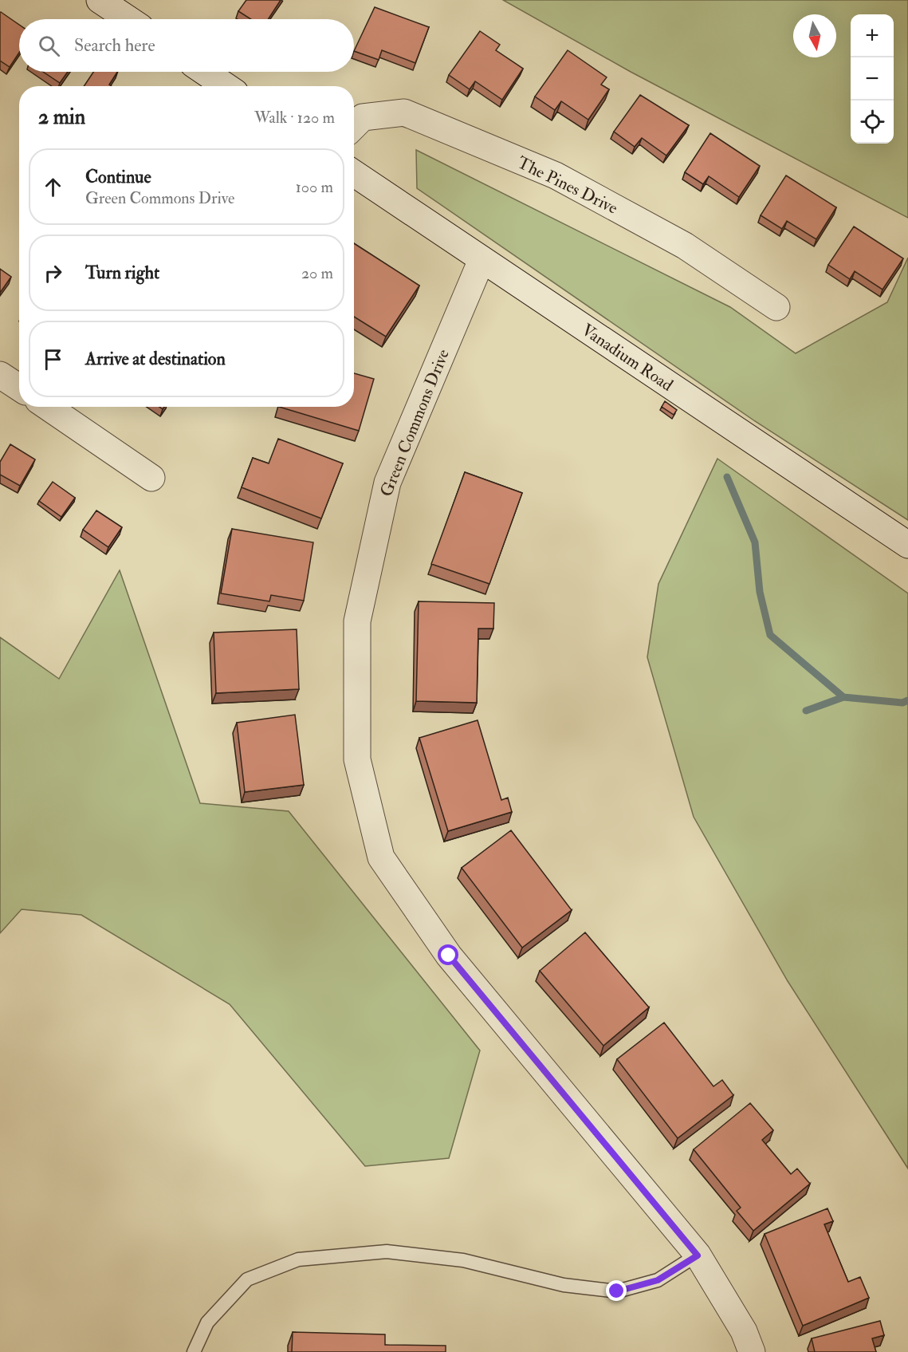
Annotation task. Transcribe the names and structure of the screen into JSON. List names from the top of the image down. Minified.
{"streets":{"street":["The Pines Drive","Vanadium Road","Green Commons Drive"]},"crossings":[["Vanadium Road","Green Commons Drive"]],"north":"bottom","page":{"map_buttons":["+","−"],"search":"Search here","heading":["2 min","Walk · 120 m"],"list":[["Continue","Green Commons Drive","100 m"],["Turn right","20 m"],"Arrive at destination"]}}
